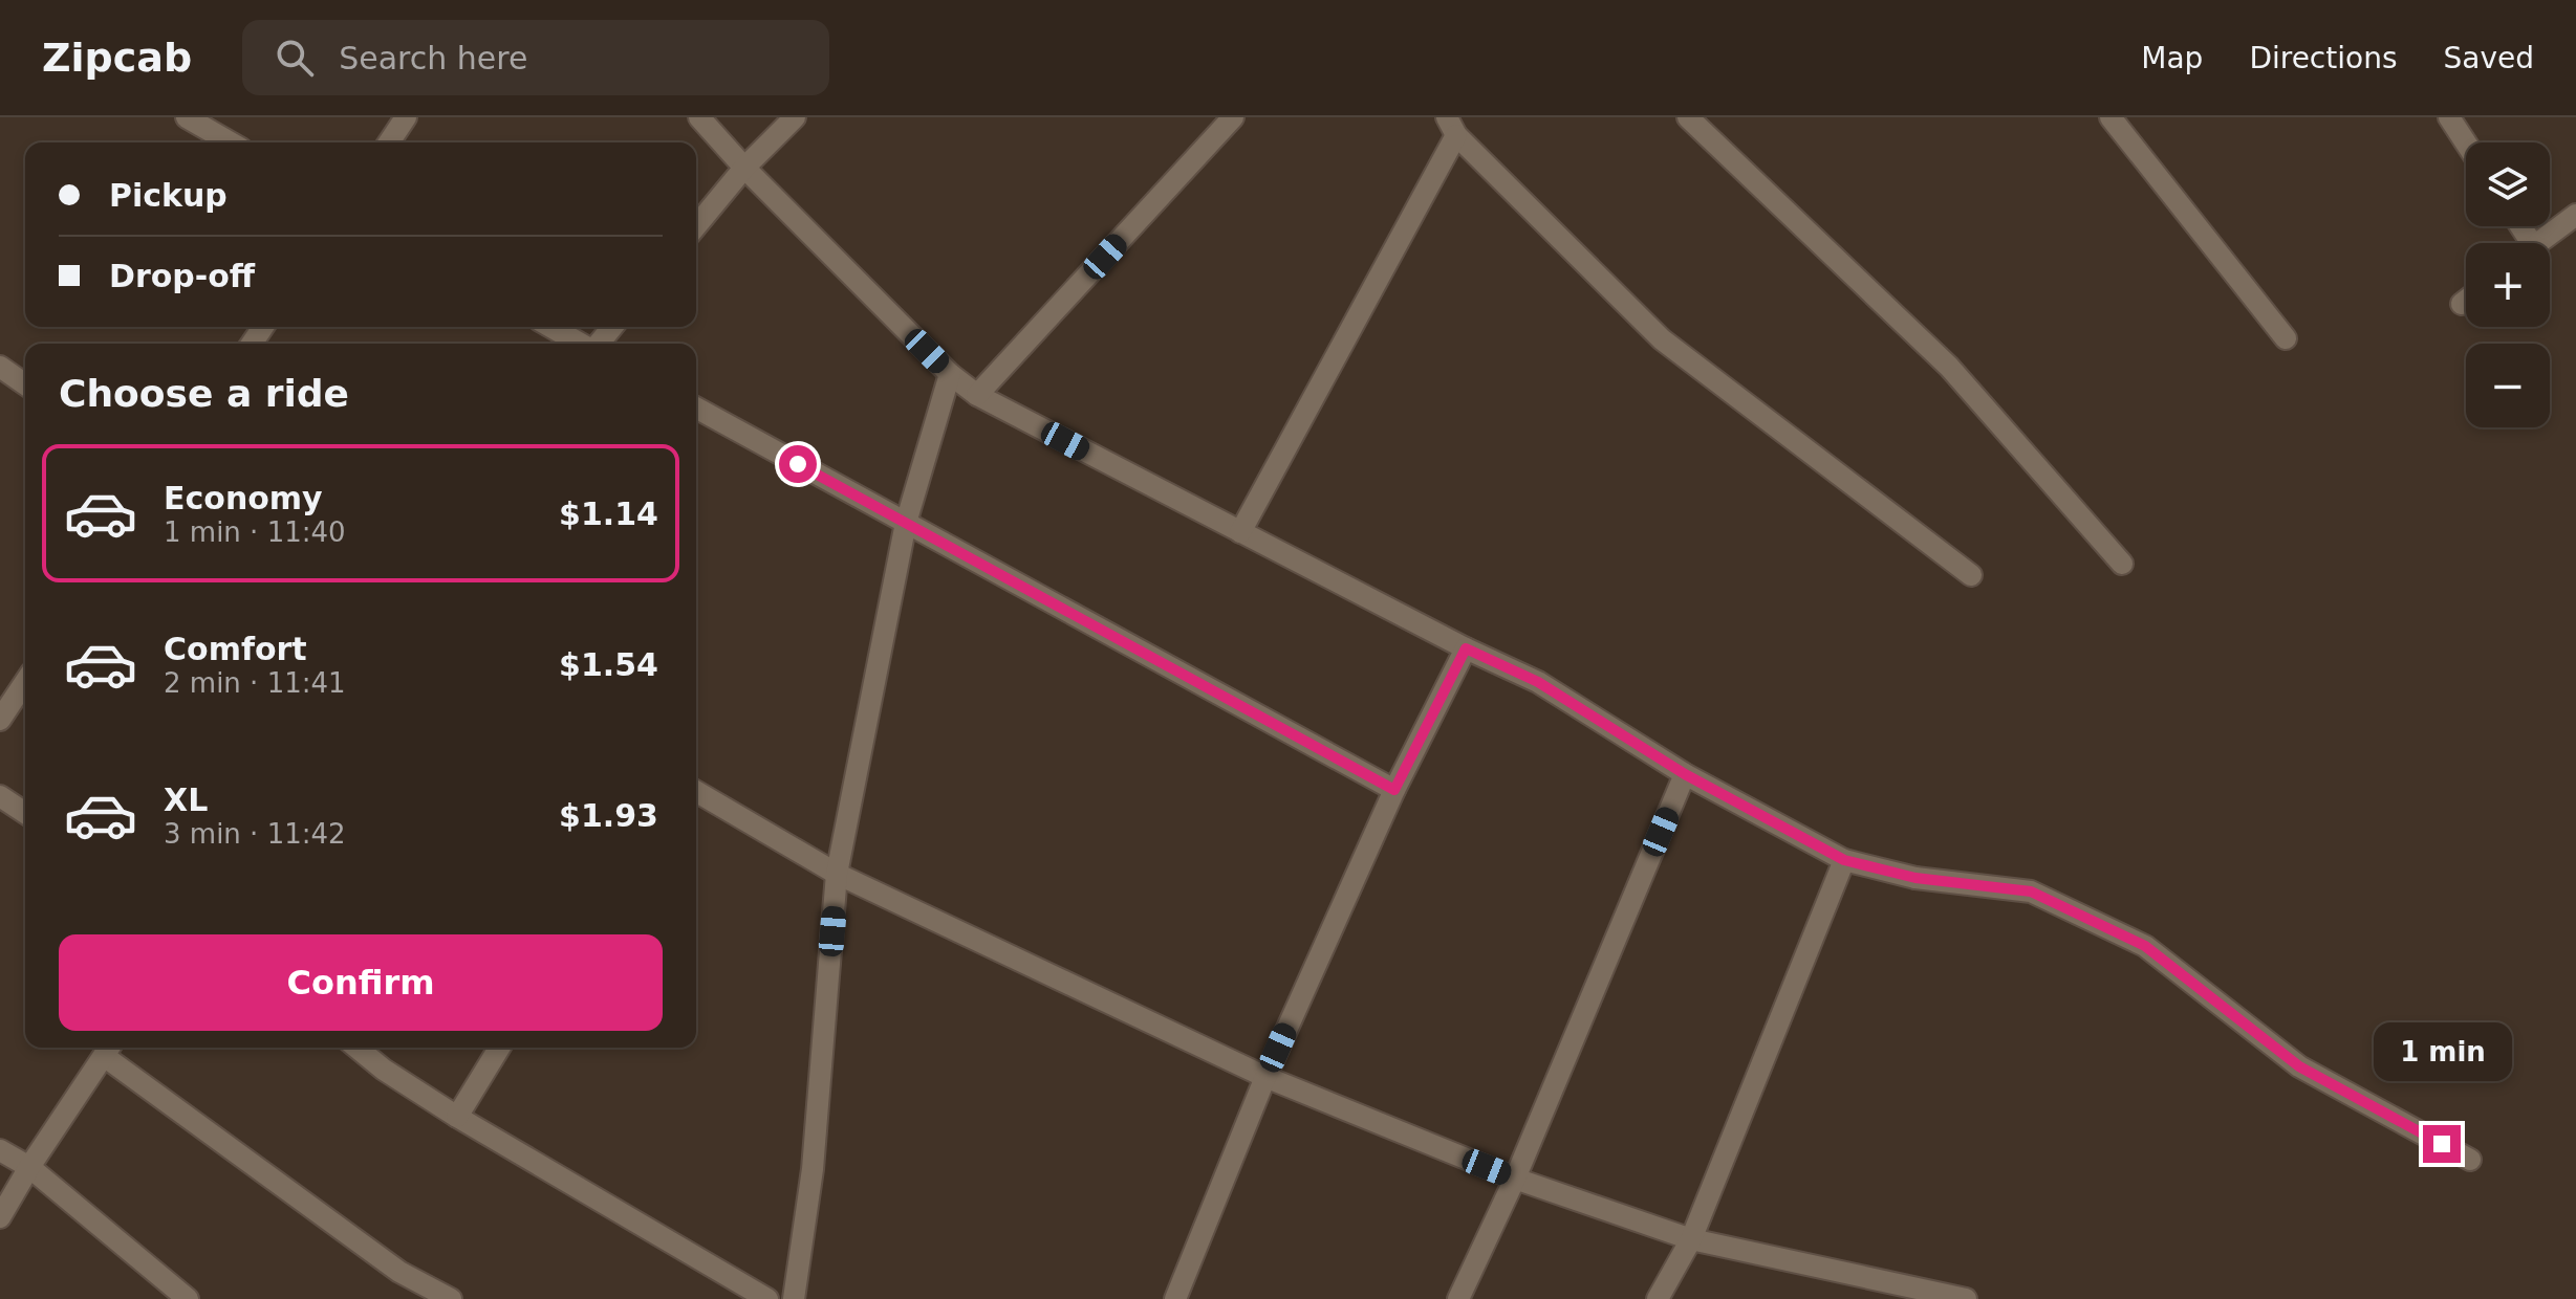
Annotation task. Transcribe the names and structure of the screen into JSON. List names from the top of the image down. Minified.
{"page":{"header":"Zipcab","search":"Search here","nav":["Map","Directions","Saved"],"map_buttons":["+","−"],"banner":["Pickup","Drop-off"],"heading":"Choose a ride","list":[{"name":"Economy","note":"1 min · 11:40","value":"$1.14"},{"name":"Comfort","note":"2 min · 11:41","value":"$1.54"},{"name":"XL","note":"3 min · 11:42","value":"$1.93"}],"buttons":"Confirm","bubble":"1 min"}}
